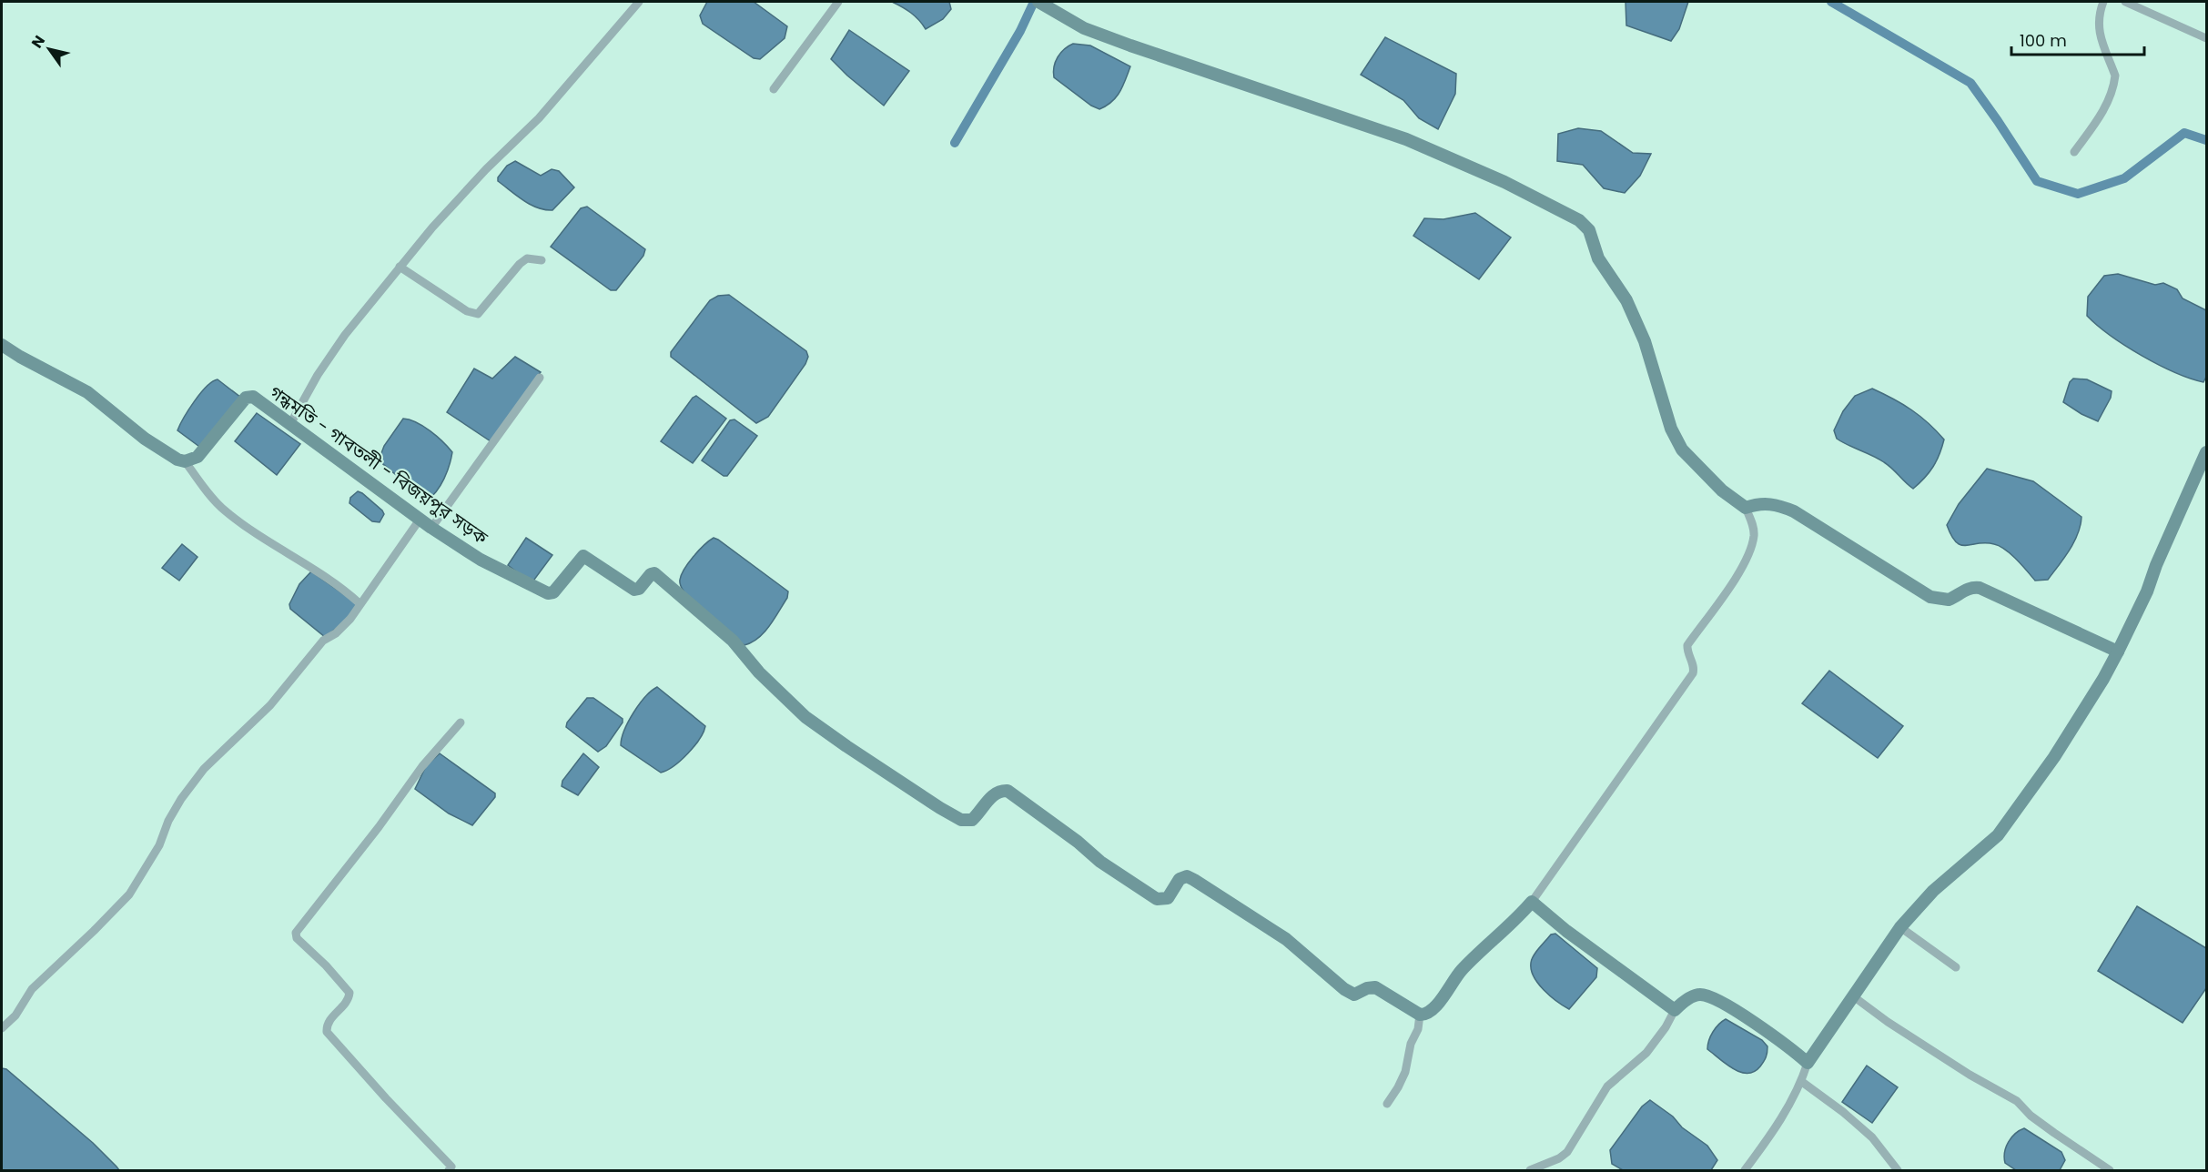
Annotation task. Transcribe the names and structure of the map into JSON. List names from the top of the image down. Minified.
{"streets":{"main road":["গন্ধমতি - গাবতলী - বিজয়পুর সড়ক"]},"scale_bar":"100 m","north":"top left"}
